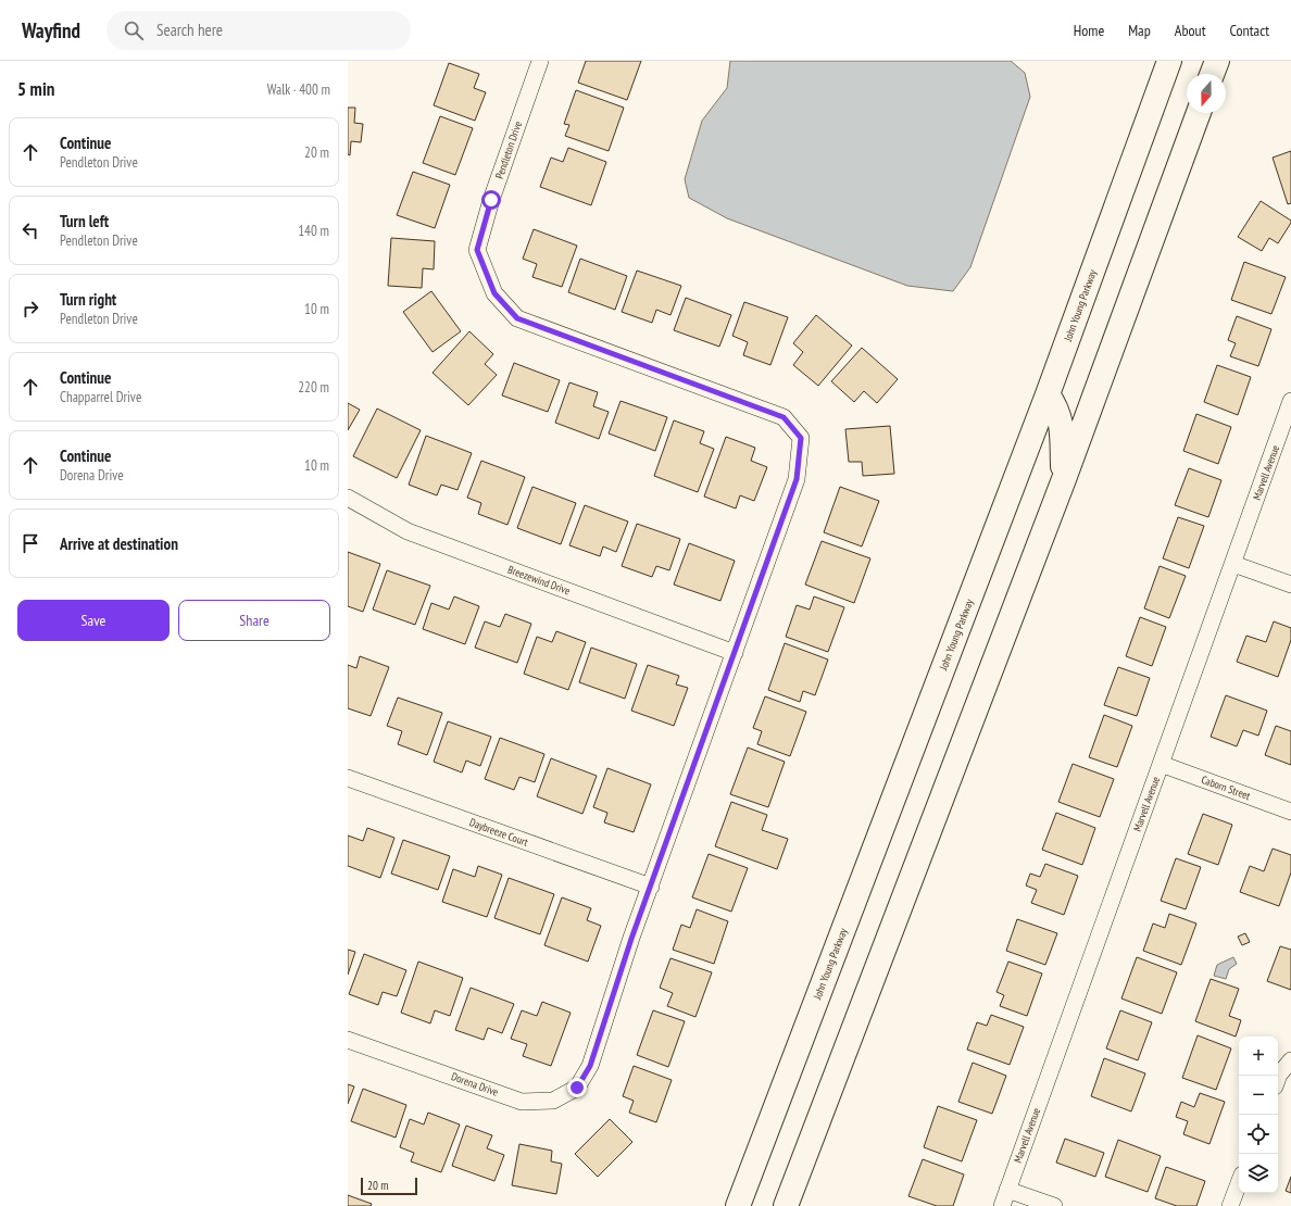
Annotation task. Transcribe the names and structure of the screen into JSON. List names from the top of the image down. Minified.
{"streets":{"highway":["John Young Parkway"],"street":["Pendleton Drive","Marvell Avenue","Breezewind Drive","Caborn Street","Daybreeze Court","Dorena Drive"]},"crossings":[["Pendleton Drive","Breezewind Drive"],["Pendleton Drive","Daybreeze Court"],["Pendleton Drive","Dorena Drive"],["Marvell Avenue","Caborn Street"],["Daybreeze Court","Dorena Drive"]],"scale_bar":"20 m","north":"bottom","page":{"header":"Wayfind","search":"Search here","nav":["Home","Map","About","Contact"],"heading":["5 min","Walk · 400 m"],"list":[["Continue","Pendleton Drive","20 m"],["Turn left","Pendleton Drive","140 m"],["Turn right","Pendleton Drive","10 m"],["Continue","Chapparrel Drive","220 m"],["Continue","Dorena Drive","10 m"],"Arrive at destination"],"buttons":["Save","Share"],"map_buttons":["+","−"],"scale":"20 m"}}
